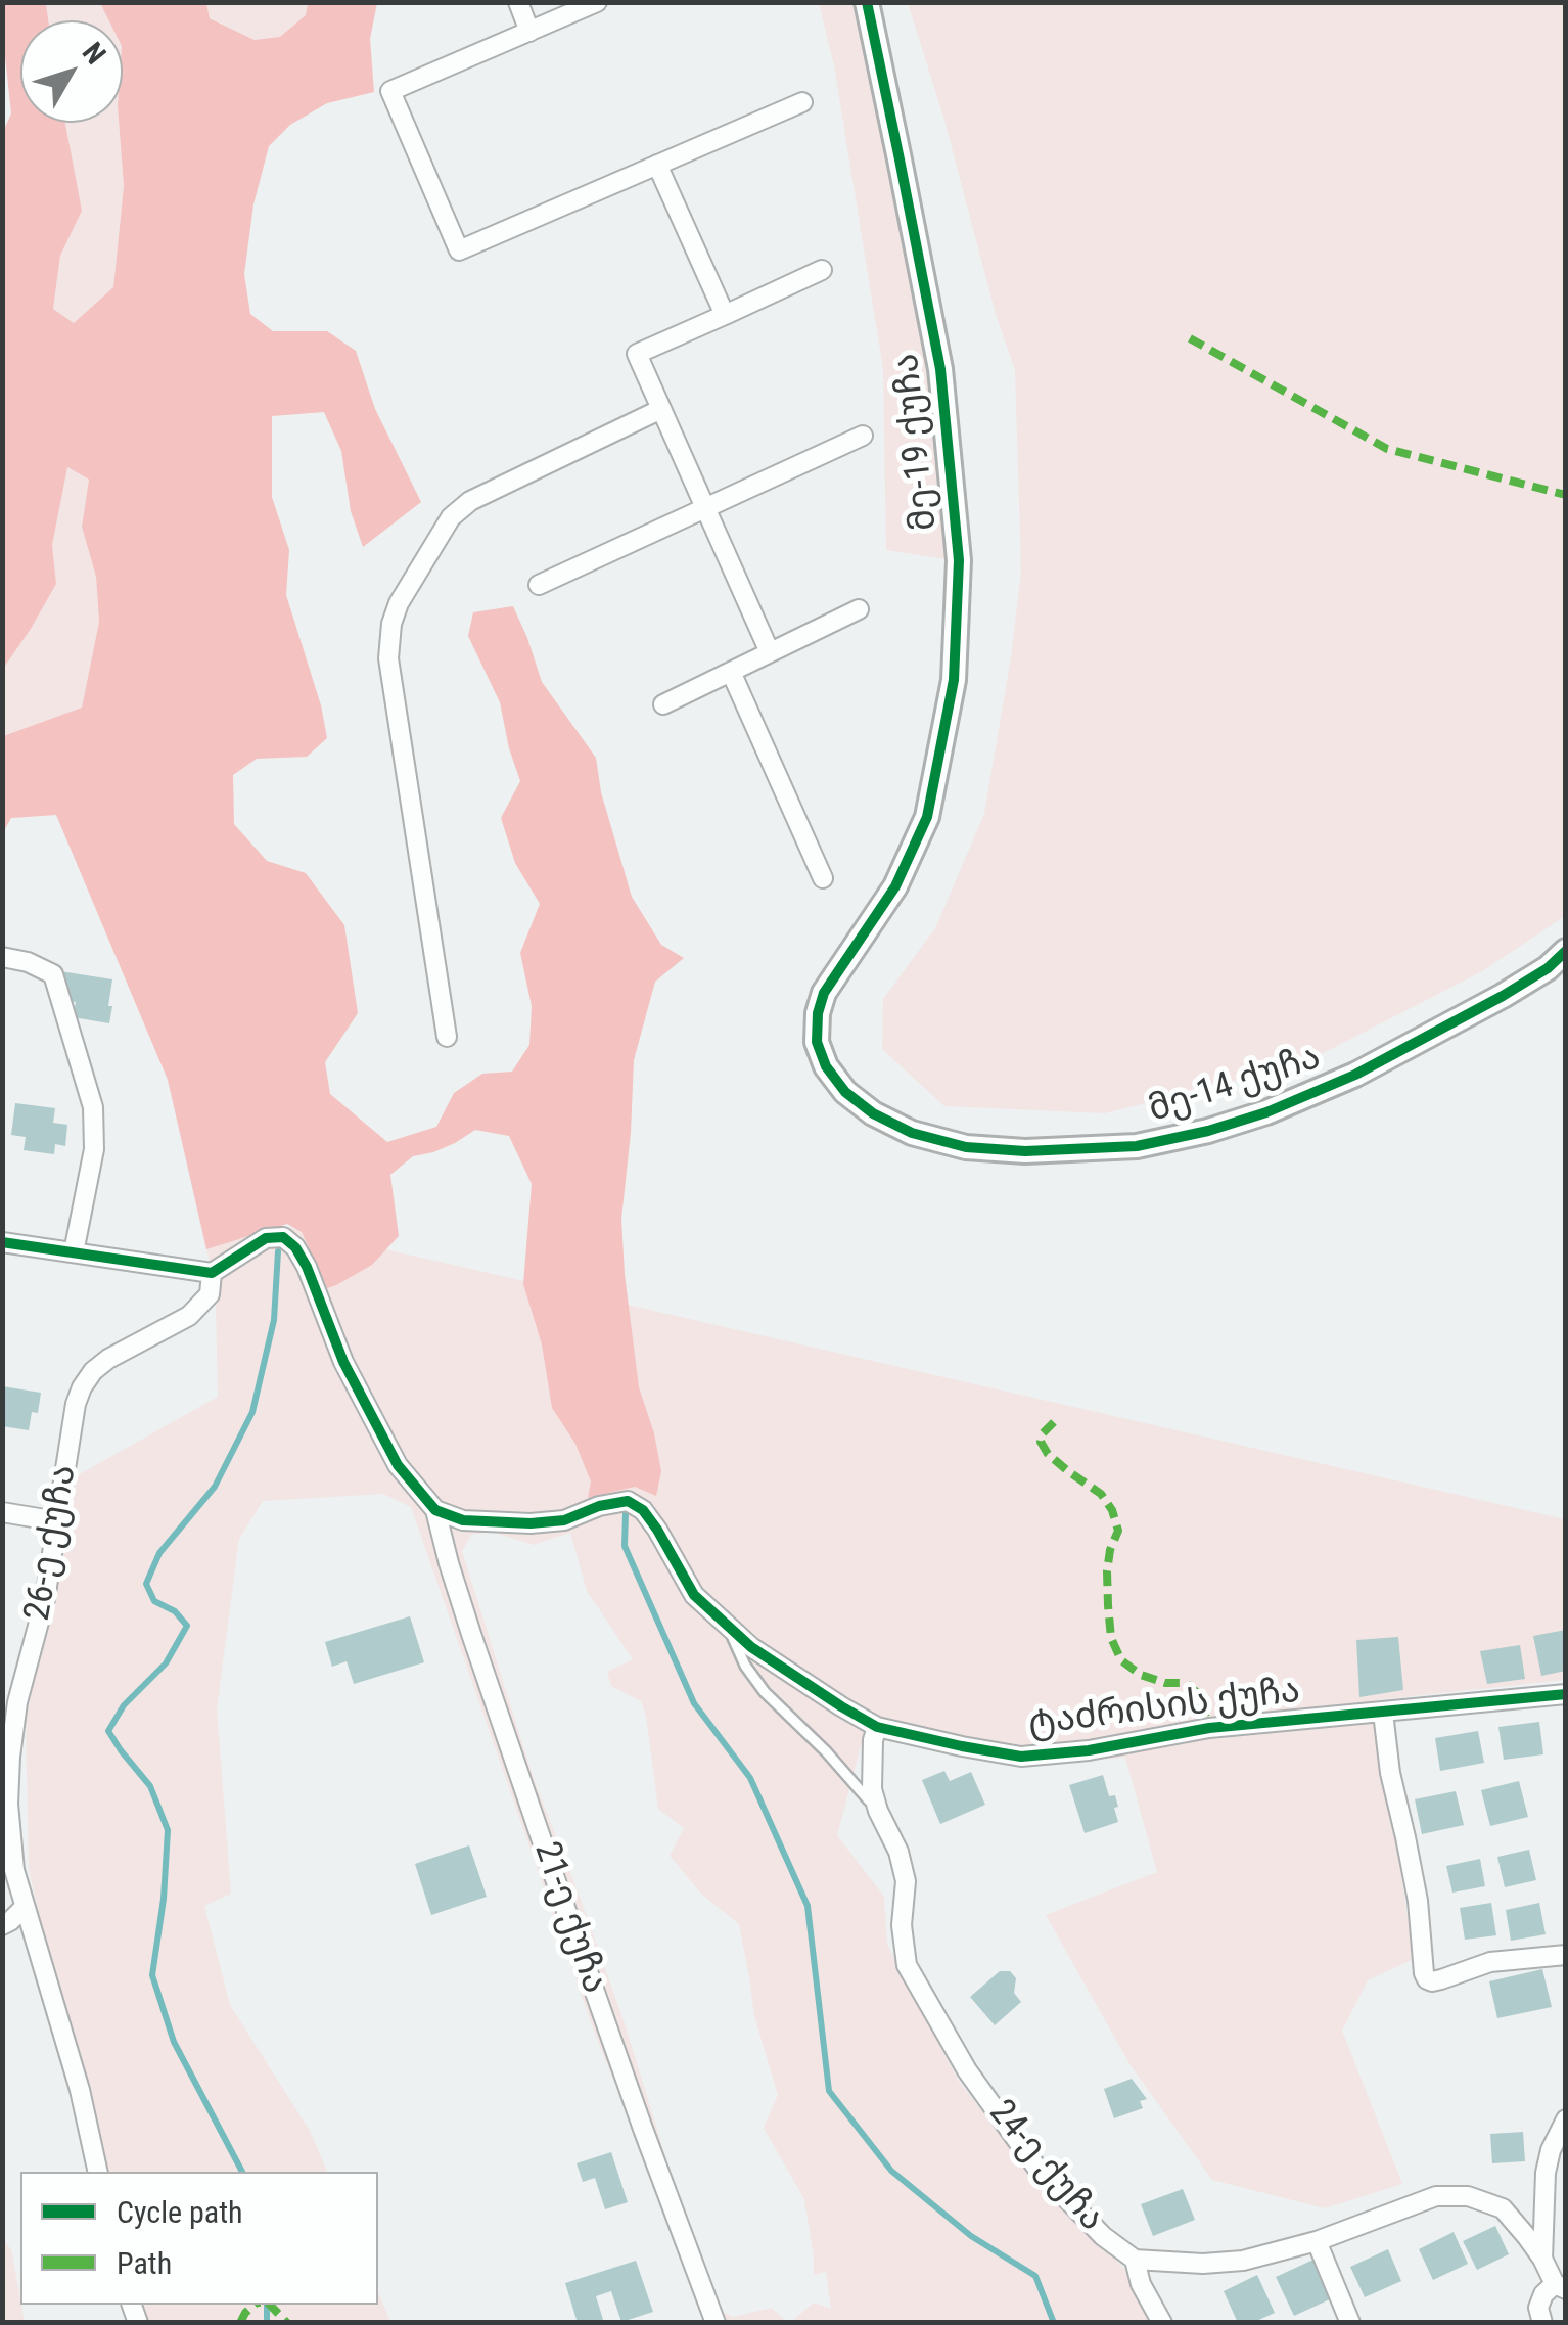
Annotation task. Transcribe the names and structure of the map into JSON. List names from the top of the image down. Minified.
{"streets":{"street":["მე-19 ქუჩა","მე-14 ქუჩა","26-ე ქუჩა","ტაძრისის ქუჩა","21-ე ქუჩა","24-ე ქუჩა"]},"crossings":[["მე-19 ქუჩა","მე-14 ქუჩა"],["ტაძრისის ქუჩა","21-ე ქუჩა"],["ტაძრისის ქუჩა","24-ე ქუჩა"]],"legend":["Cycle path","Path"],"north":"top right"}
